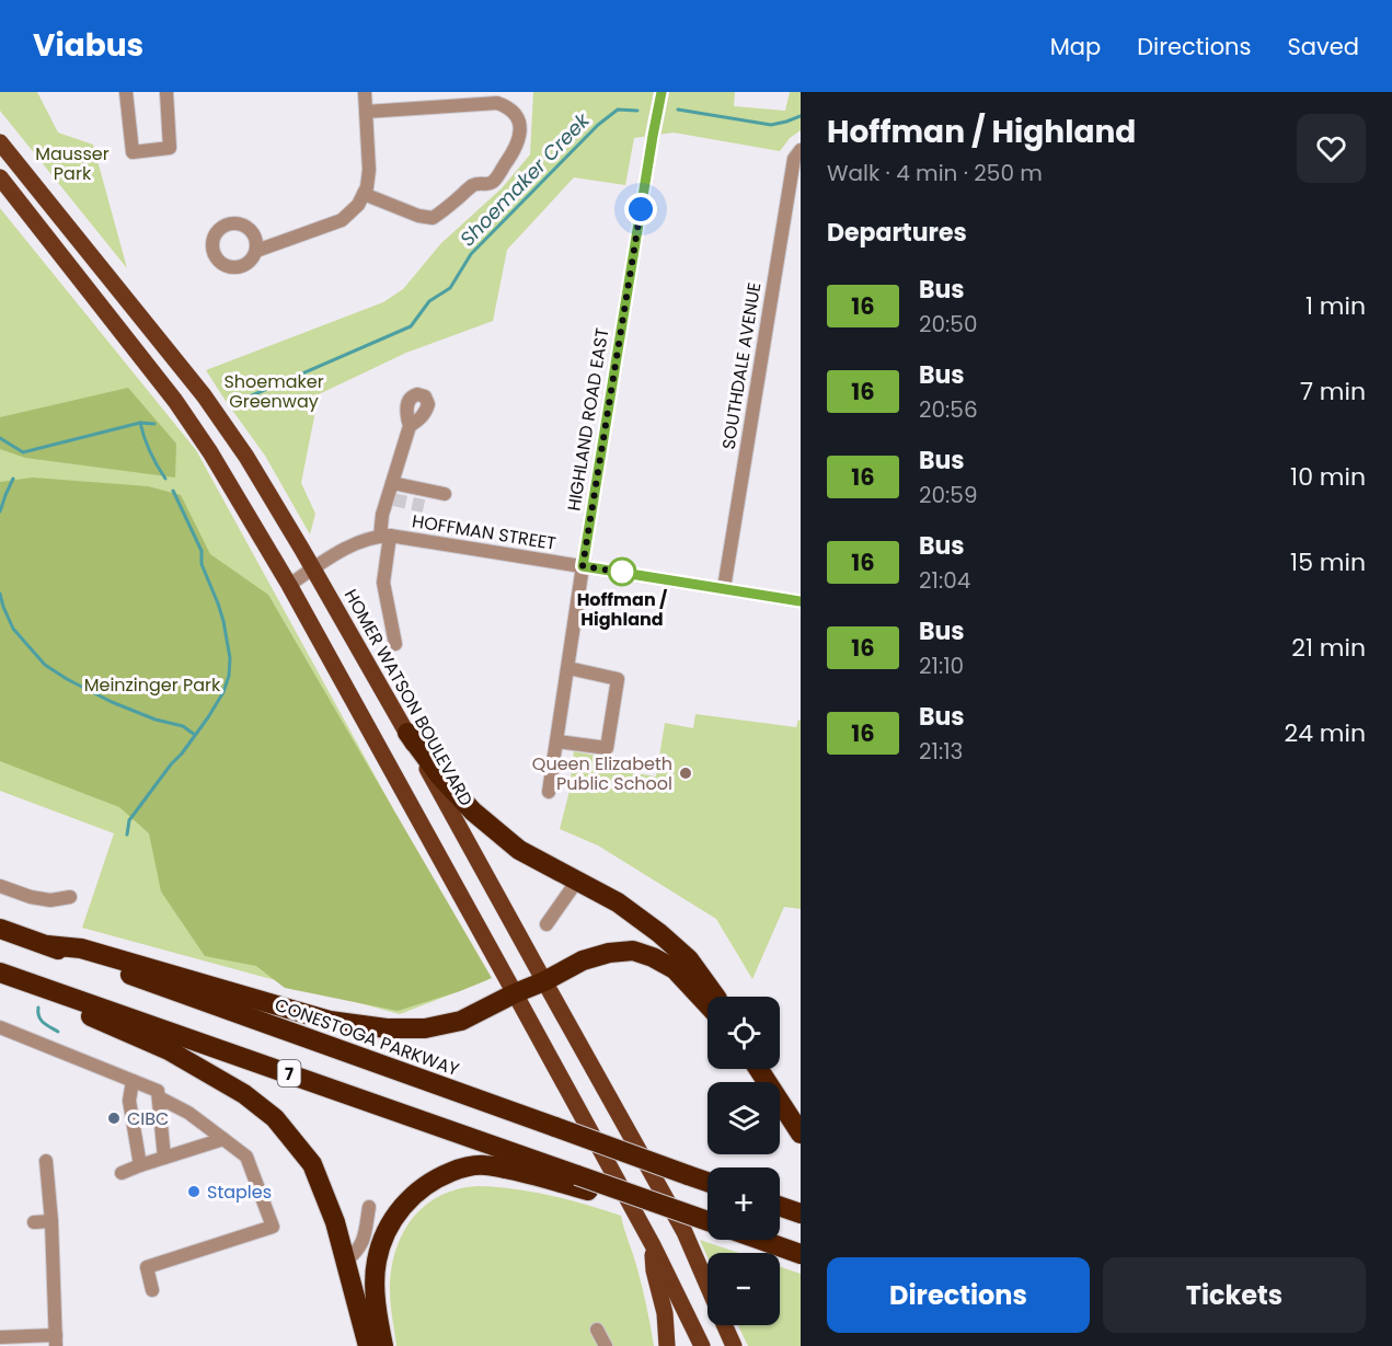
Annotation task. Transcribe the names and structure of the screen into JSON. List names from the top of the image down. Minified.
{"streets":{"highway":["CONESTOGA PARKWAY","7"],"main road":["HOMER WATSON BOULEVARD"],"street":["SOUTHDALE AVENUE","HIGHLAND ROAD EAST","HOFFMAN STREET"]},"crossings":[["SOUTHDALE AVENUE","HOFFMAN STREET"],["HIGHLAND ROAD EAST","HOFFMAN STREET"],["HOFFMAN STREET","HOMER WATSON BOULEVARD"]],"water":["Shoemaker Creek"],"parks":["Mausser Park","Shoemaker Greenway","Meinzinger Park"],"places":["Hoffman / Highland","Queen Elizabeth Public School","CIBC","Staples"],"lines":["bus line 16"],"page":{"header":"Viabus","nav":["Map","Directions","Saved"],"heading":[["Hoffman / Highland","Walk · 4 min · 250 m"],"Departures"],"list":[{"mark":"16","name":"Bus","note":"20:50","value":"1 min"},{"mark":"16","name":"Bus","note":"20:56","value":"7 min"},{"mark":"16","name":"Bus","note":"20:59","value":"10 min"},{"mark":"16","name":"Bus","note":"21:04","value":"15 min"},{"mark":"16","name":"Bus","note":"21:10","value":"21 min"},{"mark":"16","name":"Bus","note":"21:13","value":"24 min"}],"map_buttons":["+","−"],"buttons":["Directions","Tickets"]}}
